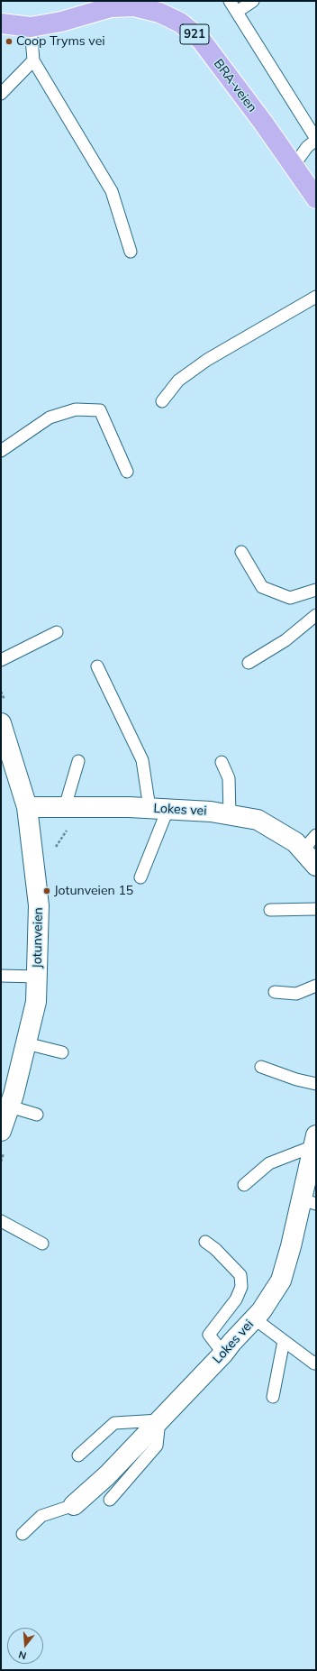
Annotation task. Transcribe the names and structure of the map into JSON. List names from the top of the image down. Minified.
{"streets":{"main road":["921","BRA-veien"],"street":["Lokes vei","Jotunveien"]},"crossings":[["Lokes vei","Jotunveien"]],"places":["Coop Tryms vei","Jotunveien 15"],"north":"bottom"}
